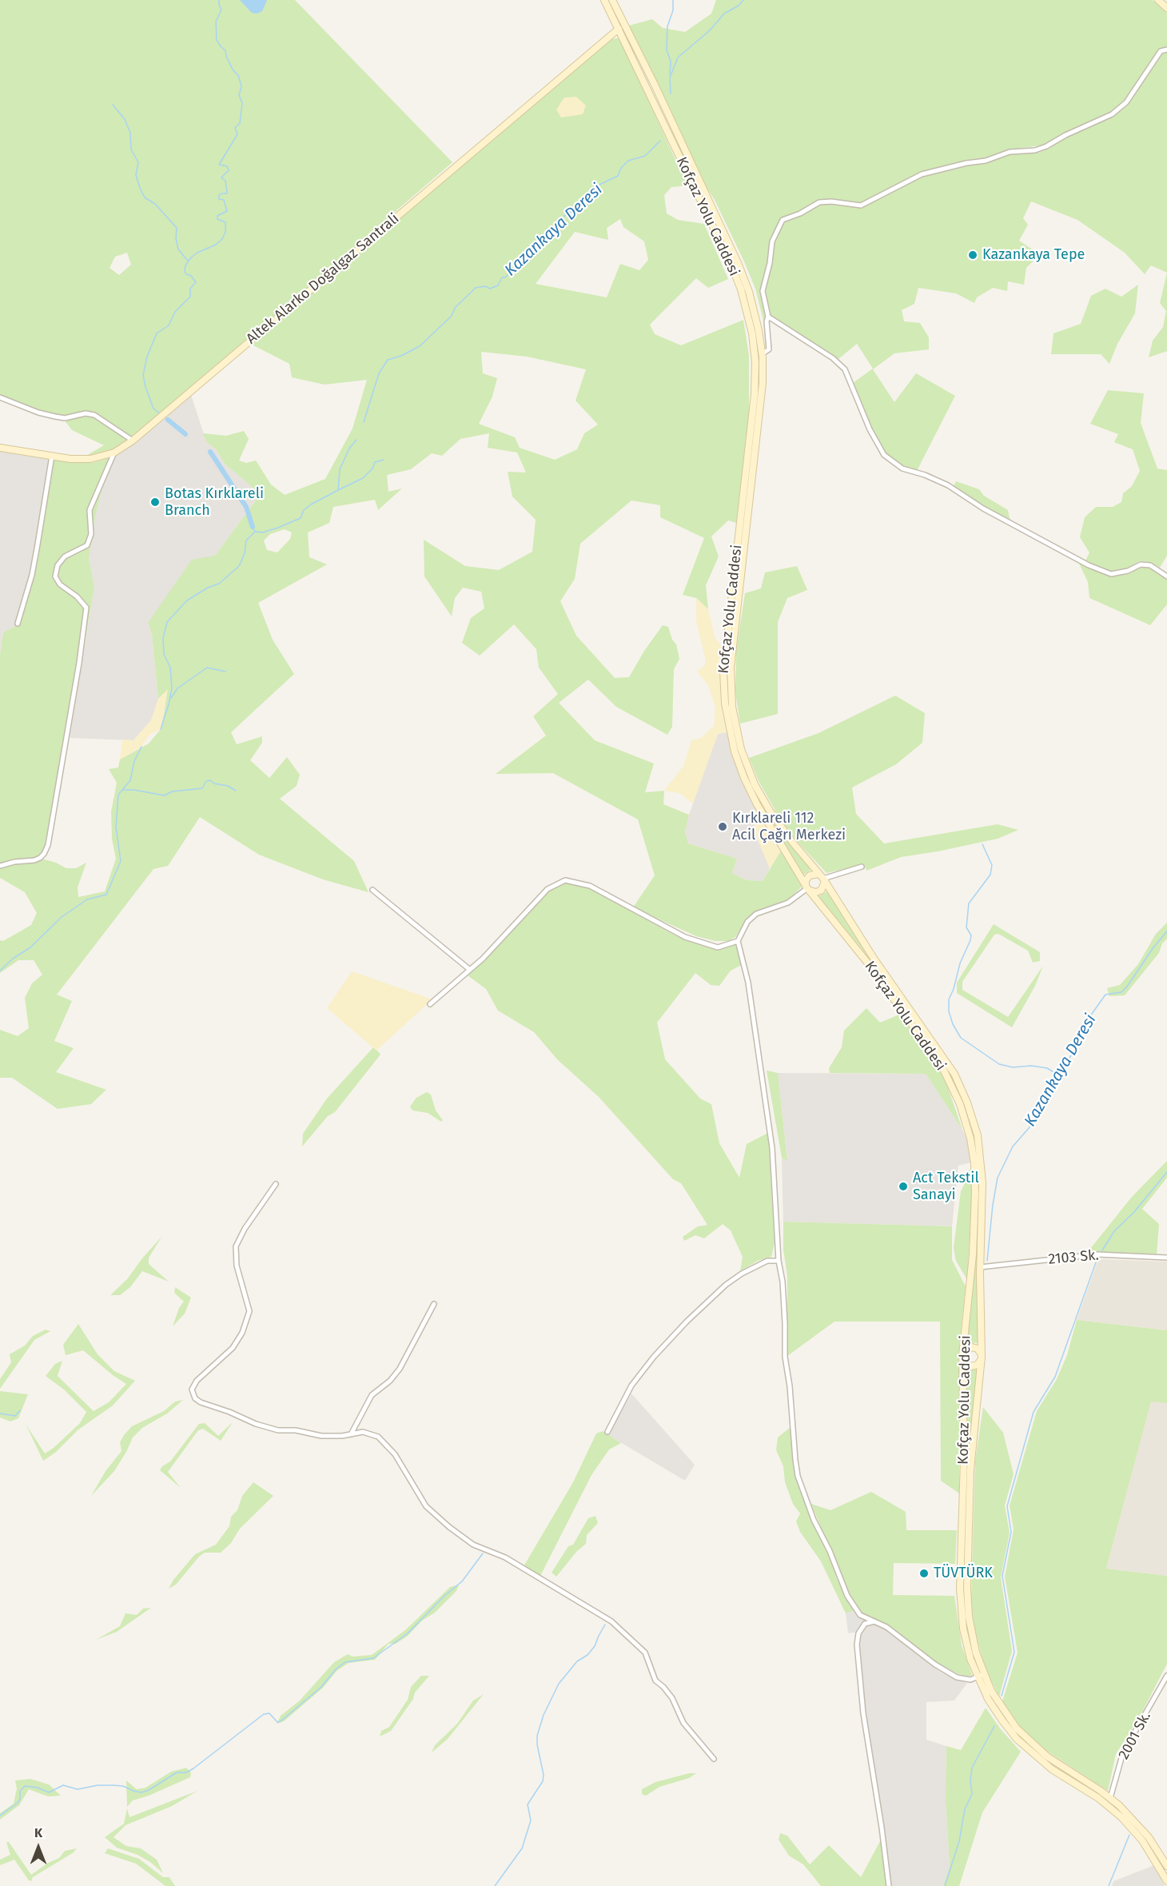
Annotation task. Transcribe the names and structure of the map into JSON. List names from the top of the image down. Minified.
{"streets":{"main road":["Kofçaz Yolu Caddesi","Altek Alarko Doğalgaz Santrali"],"street":["2103 Sk.","2001 Sk."]},"crossings":[["Kofçaz Yolu Caddesi","Altek Alarko Doğalgaz Santrali"],["Kofçaz Yolu Caddesi","2103 Sk."],["Kofçaz Yolu Caddesi","2001 Sk."]],"water":["Kazankaya Deresi"],"places":["Kazankaya Tepe","Botas Kırklareli Branch","Kırklareli 112 Acil Çağrı Merkezi","Act Tekstil Sanayi","TÜVTÜRK"],"north":"top"}
